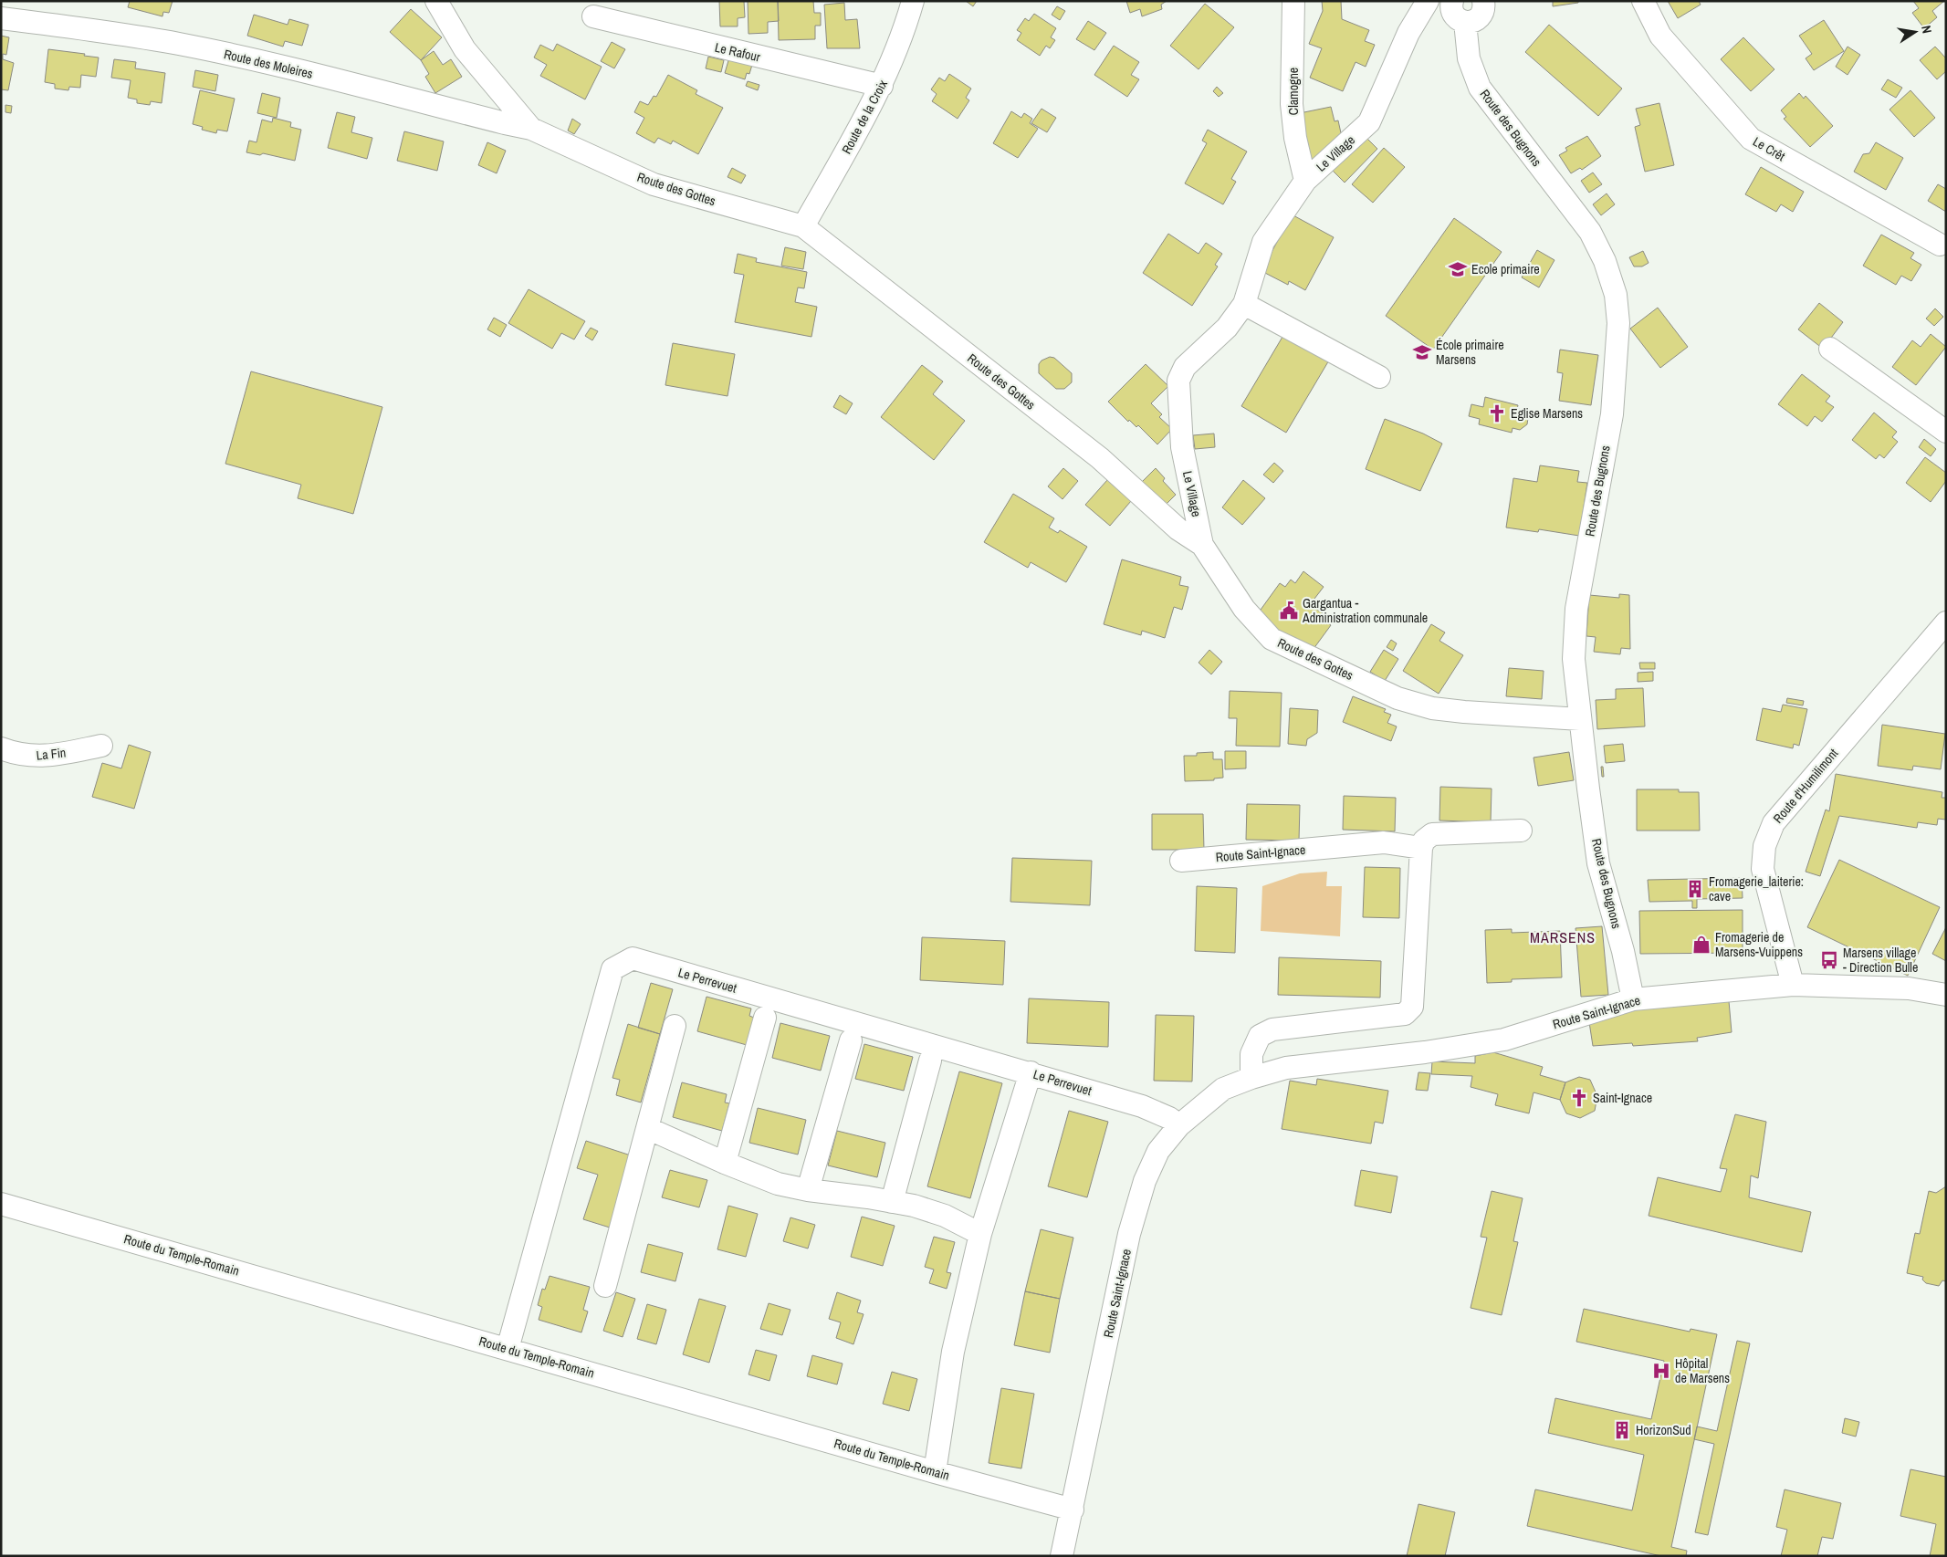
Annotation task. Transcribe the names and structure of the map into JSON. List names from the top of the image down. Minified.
{"streets":{"street":["Le Rafour","Route des Moleires","Clamogne","Route de la Croix","Route des Bugnons","Le Crêt","Le Village","Route des Gottes","La Fin","Route d'Humilimont","Route Saint-Ignace","Le Perrevuet","Route du Temple-Romain"]},"crossings":[["Le Rafour","Route de la Croix"],["Route des Moleires","Route des Gottes"],["Clamogne","Le Village"],["Route de la Croix","Route des Gottes"],["Route des Bugnons","Route des Gottes"],["Route des Bugnons","Route Saint-Ignace"],["Le Village","Route des Gottes"],["Route d'Humilimont","Route Saint-Ignace"],["Route Saint-Ignace","Le Perrevuet"],["Route Saint-Ignace","Route du Temple-Romain"],["Le Perrevuet","Route du Temple-Romain"]],"districts":["MARSENS"],"places":{"school or university":["Ecole primaire","École primaire Marsens"],"church":["Eglise Marsens","Saint-Ignace"],"public building":["Gargantua - Administration communale"],"building":["Fromagerie_laiterie: cave","HorizonSud"],"shop":["Fromagerie de Marsens-Vuippens"],"bus stop":["Marsens village - Direction Bulle"],"hospital":["Hôpital de Marsens"]},"north":"right"}
